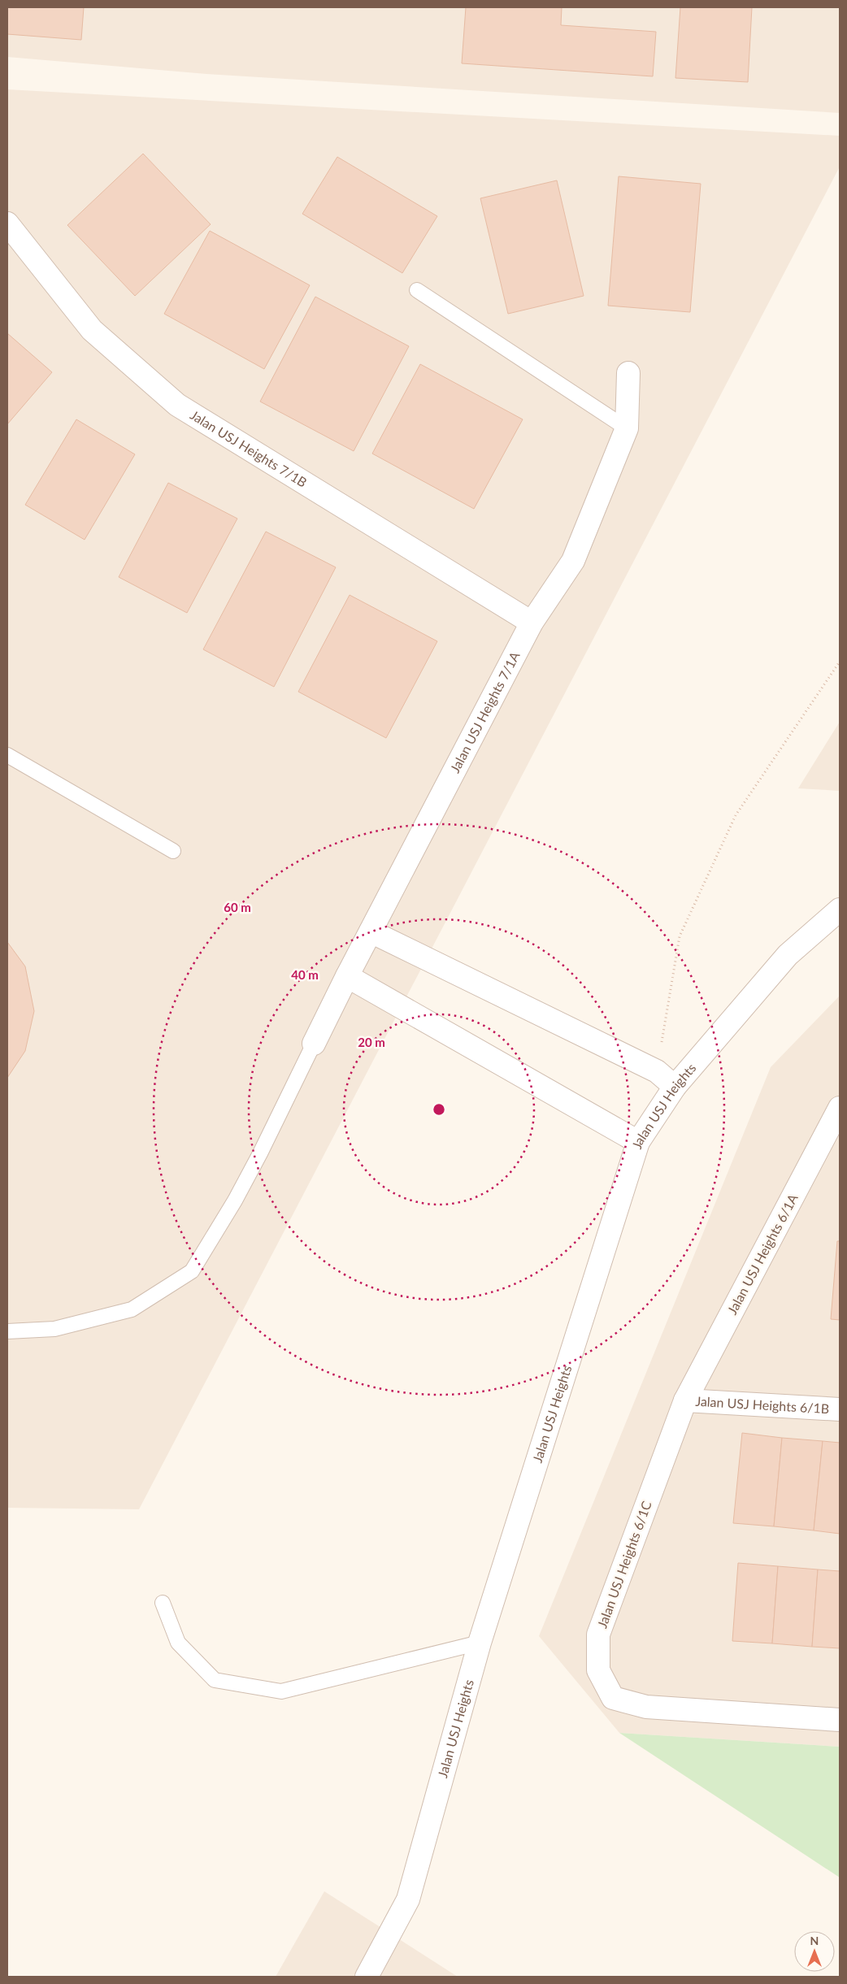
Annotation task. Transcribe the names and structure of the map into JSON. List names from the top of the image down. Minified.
{"streets":{"street":["Jalan USJ Heights 7/1B","Jalan USJ Heights 7/1A","Jalan USJ Heights","Jalan USJ Heights 6/1A","Jalan USJ Heights 6/1B","Jalan USJ Heights 6/1C"]},"crossings":[["Jalan USJ Heights 7/1B","Jalan USJ Heights 7/1A"],["Jalan USJ Heights 6/1A","Jalan USJ Heights 6/1B"],["Jalan USJ Heights 6/1A","Jalan USJ Heights 6/1C"],["Jalan USJ Heights 6/1B","Jalan USJ Heights 6/1C"]],"north":"top","rings":["60 m","40 m","20 m"]}
